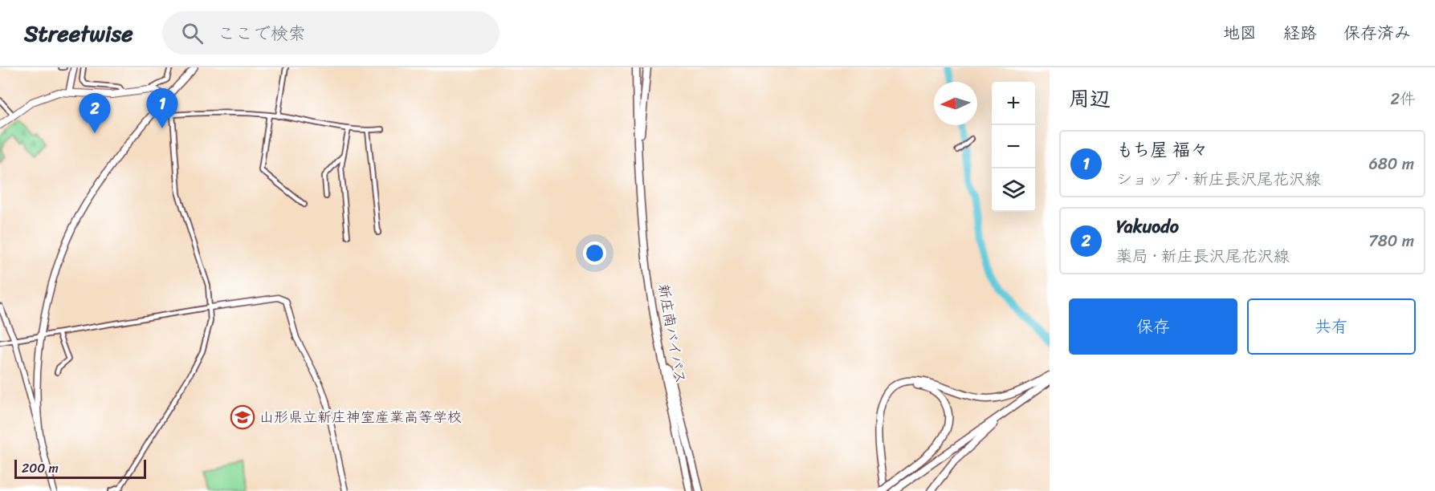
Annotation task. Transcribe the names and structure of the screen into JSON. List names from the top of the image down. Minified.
{"streets":{"highway":["新庄南バイパス"]},"places":{"school or university":["山形県立新庄神室産業高等学校"]},"scale_bar":"200 m","north":"left","page":{"header":"Streetwise","search":"ここで検索","nav":["地図","経路","保存済み"],"heading":["周辺","2件"],"map_buttons":["+","−"],"pins":["1","2"],"list":[{"mark":"1","name":"もち屋 福々","note":"ショップ · 新庄長沢尾花沢線","value":"680 m"},{"mark":"2","name":"Yakuodo","note":"薬局 · 新庄長沢尾花沢線","value":"780 m"}],"buttons":["保存","共有"],"scale":"200 m"}}
